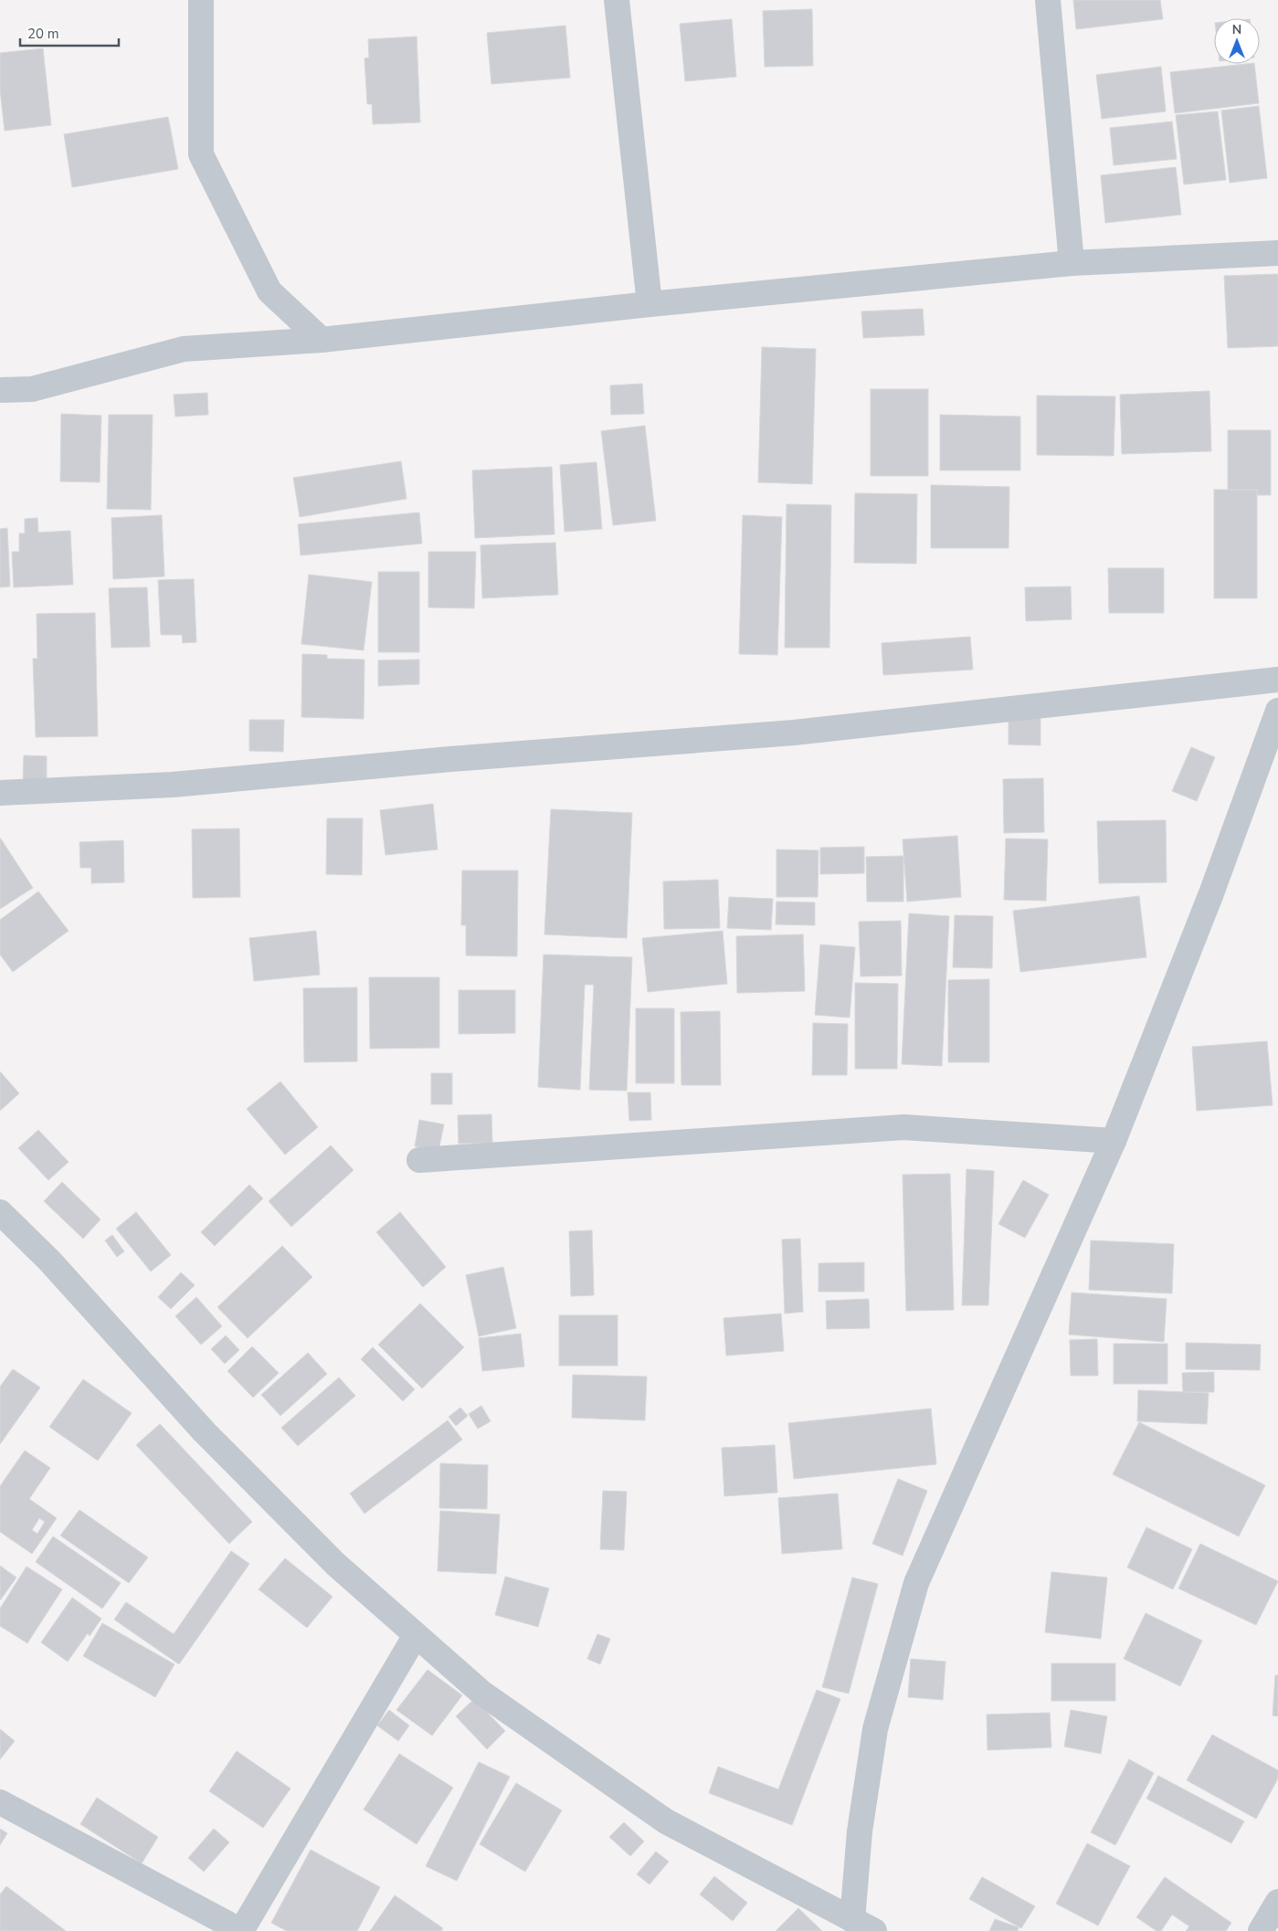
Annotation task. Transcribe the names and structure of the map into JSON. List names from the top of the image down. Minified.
{"scale_bar":"20 m","north":"top"}
